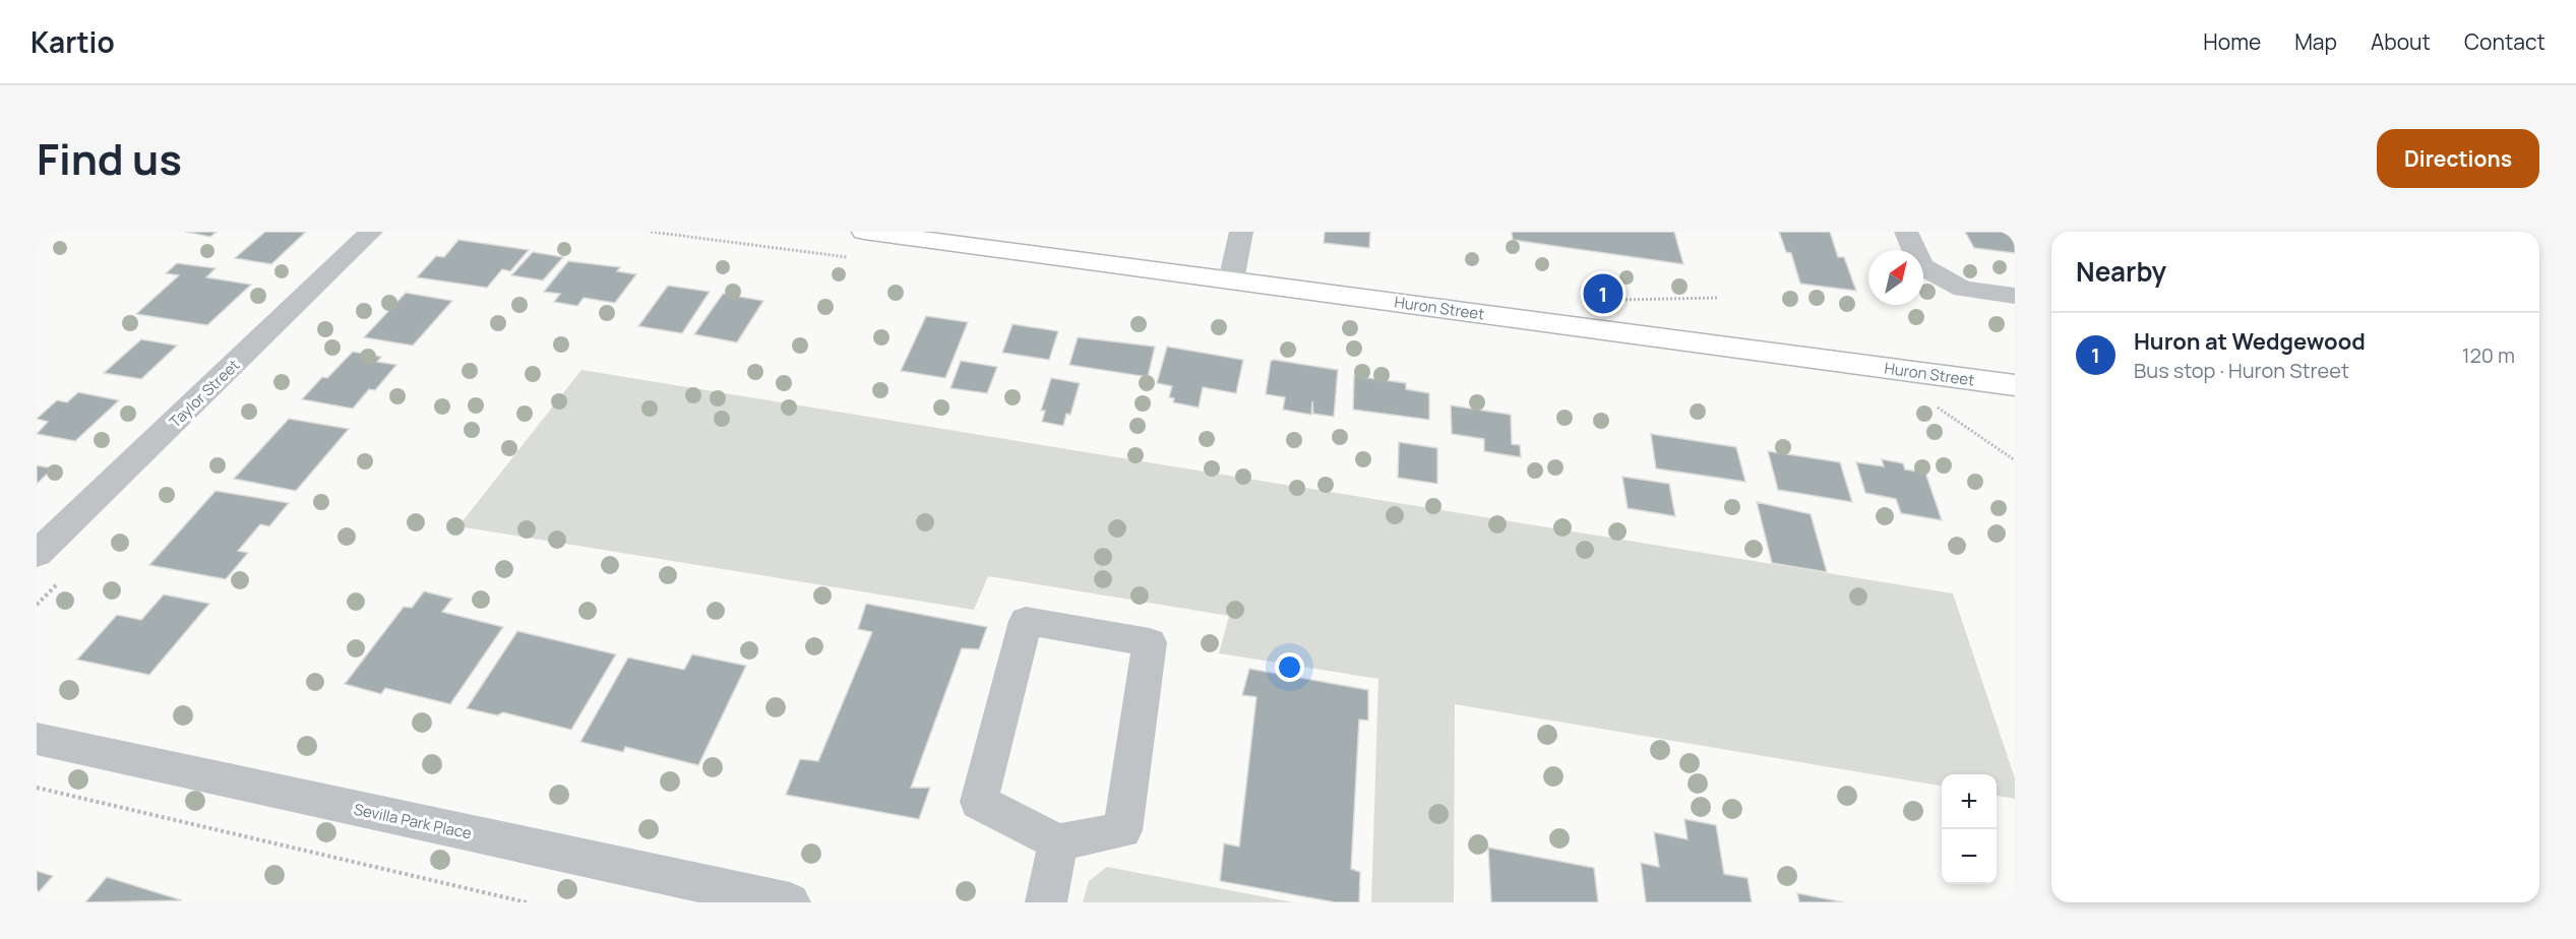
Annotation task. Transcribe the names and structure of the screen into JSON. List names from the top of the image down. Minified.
{"streets":{"main road":["Huron Street"],"street":["Taylor Street","Sevilla Park Place"]},"north":"top right","page":{"header":"Kartio","nav":["Home","Map","About","Contact"],"title":"Find us","buttons":"Directions","heading":"Nearby","pins":"1","list":[{"mark":"1","name":"Huron at Wedgewood","note":"Bus stop · Huron Street","value":"120 m"}],"map_buttons":["+","−"]}}
